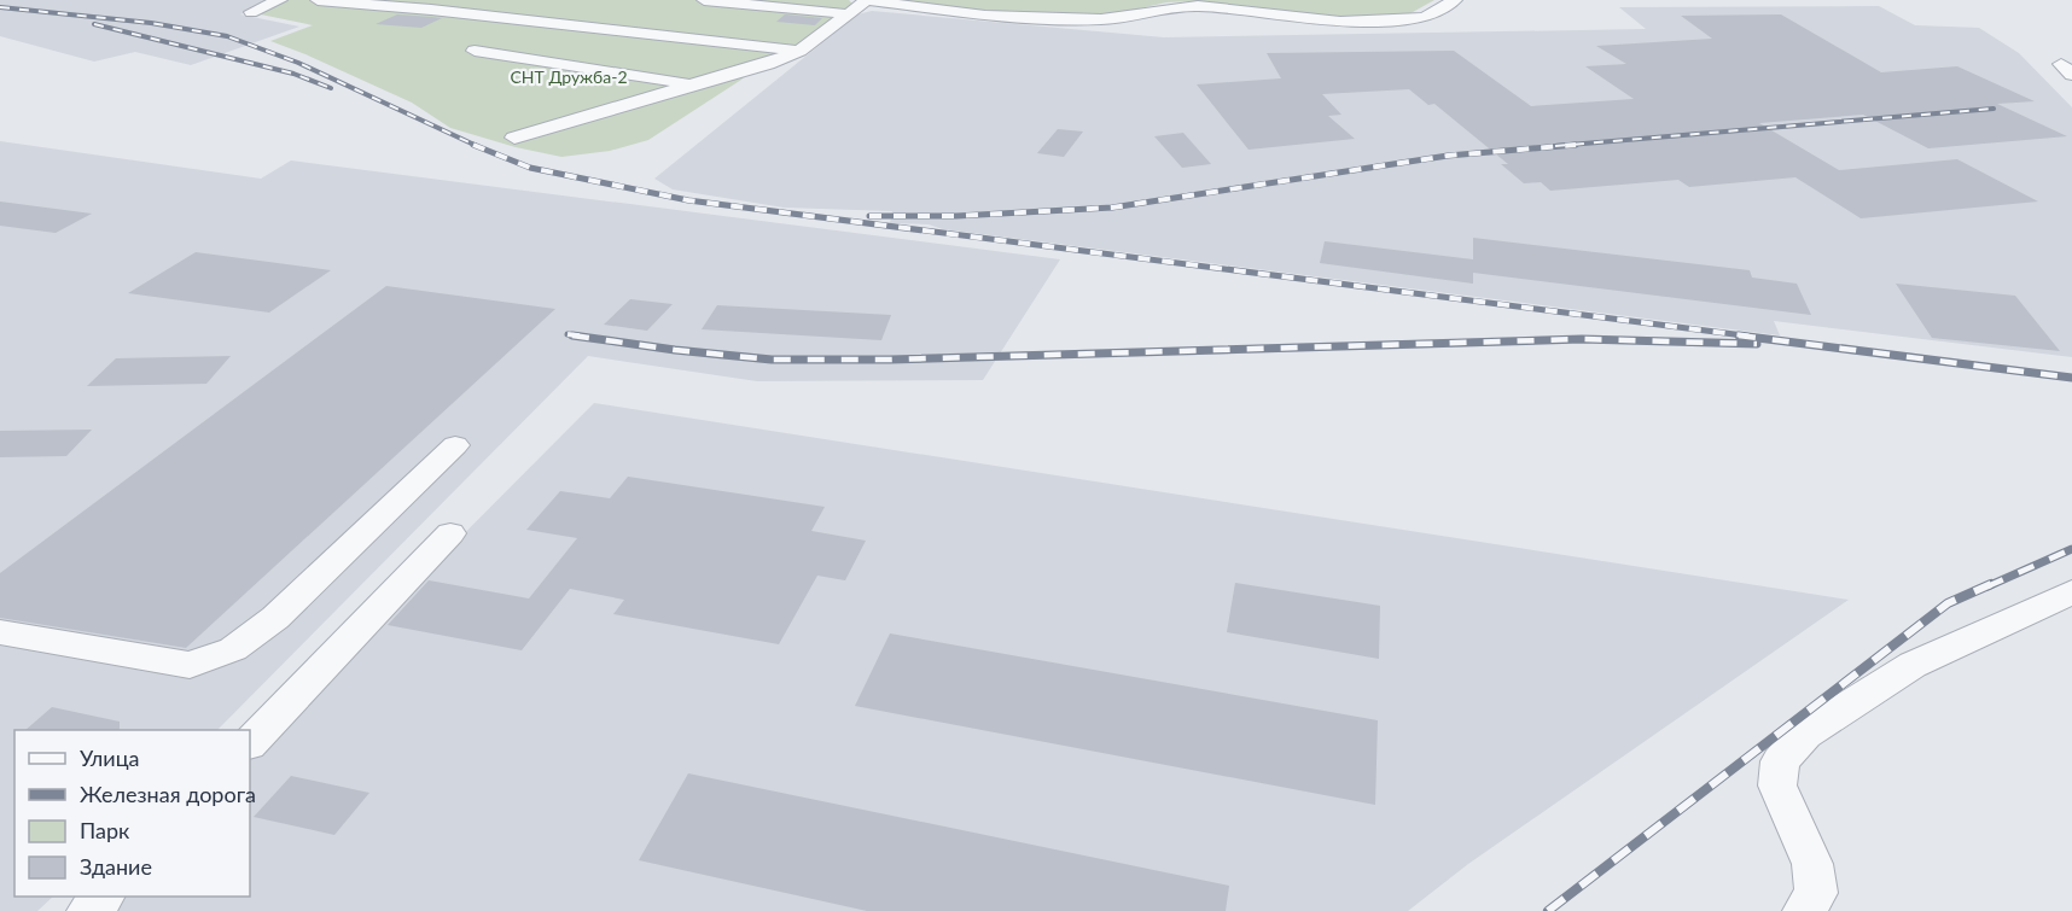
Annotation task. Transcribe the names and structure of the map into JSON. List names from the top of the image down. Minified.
{"parks":["СНТ Дружба-2"],"legend":["Улица","Железная дорога","Парк","Здание"]}
